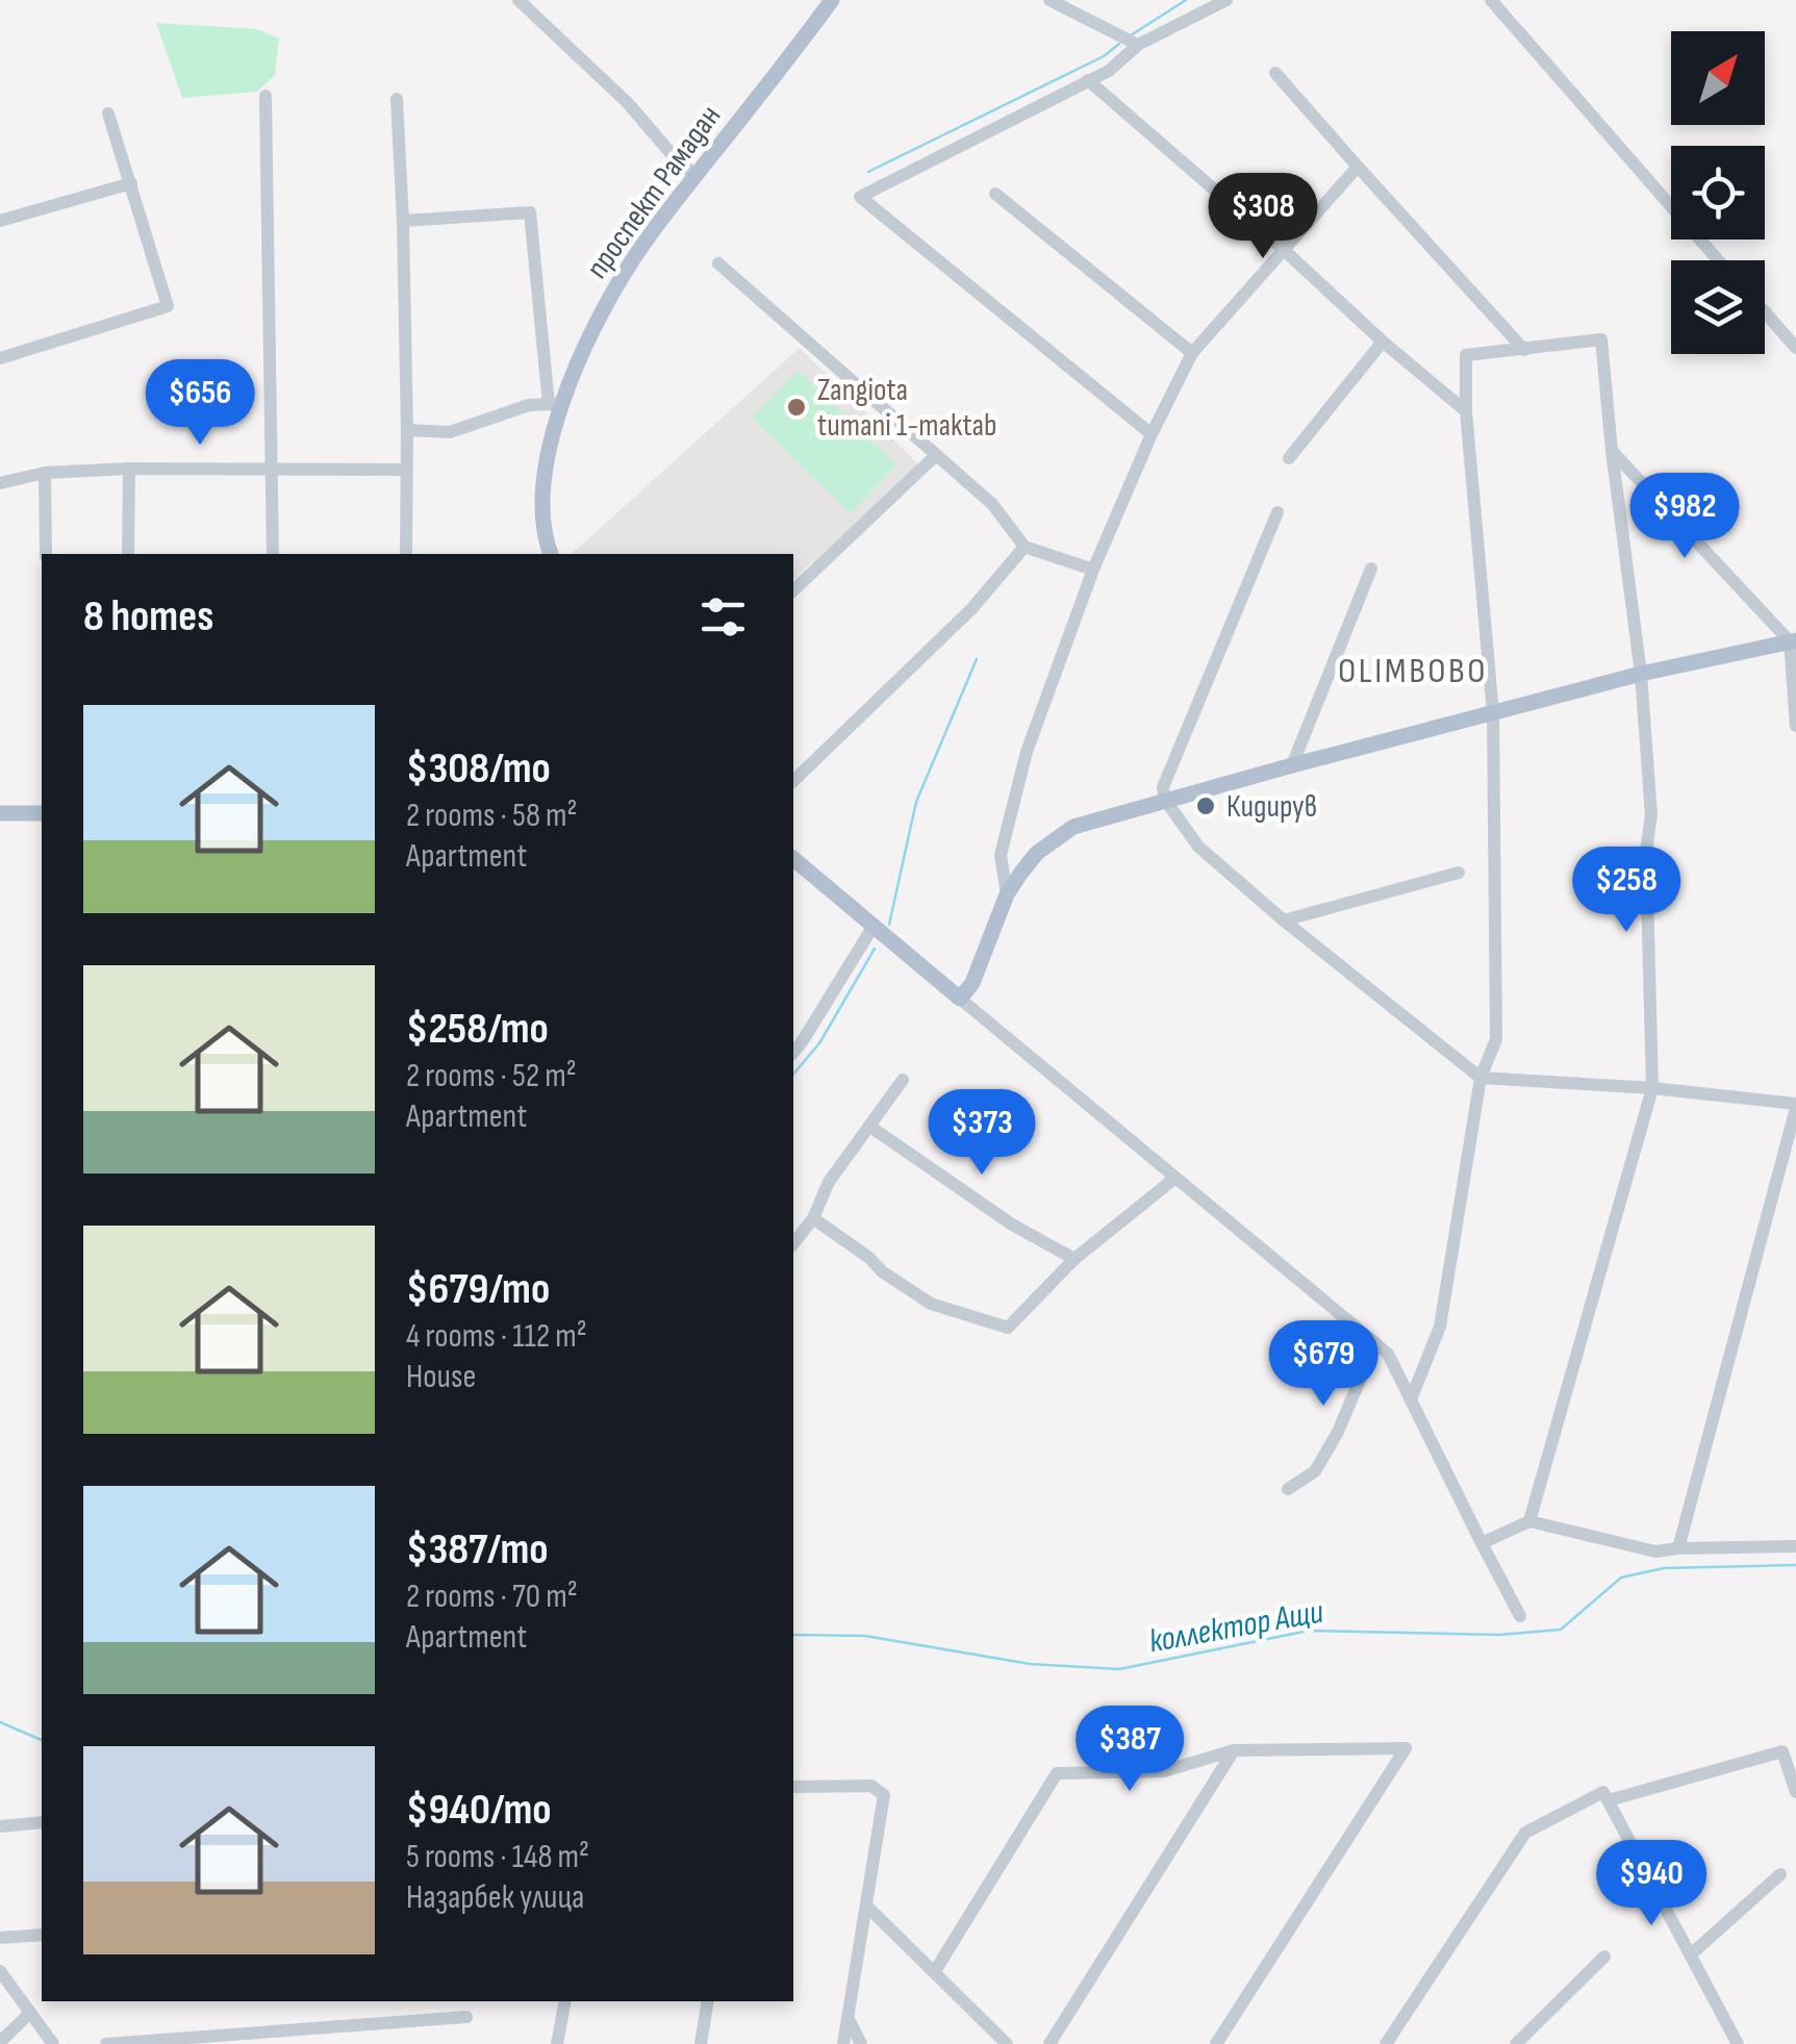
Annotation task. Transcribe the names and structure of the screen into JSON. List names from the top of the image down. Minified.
{"streets":{"main road":["проспект Рамадан"]},"districts":["OLIMBOBO"],"water":["коллектор Ащи"],"places":["Zangiota tumani 1-maktab","Кидирув"],"north":"top right","page":{"price":["$308","$656","$982","$258","$373","$679","$387","$940"],"heading":"8 homes","list":[{"name":"$308/mo","note":"2 rooms · 58 m² · Apartment"},{"name":"$258/mo","note":"2 rooms · 52 m² · Apartment"},{"name":"$679/mo","note":"4 rooms · 112 m² · House"},{"name":"$387/mo","note":"2 rooms · 70 m² · Apartment"},{"name":"$940/mo","note":"5 rooms · 148 m² · Назарбек улица"}]}}
